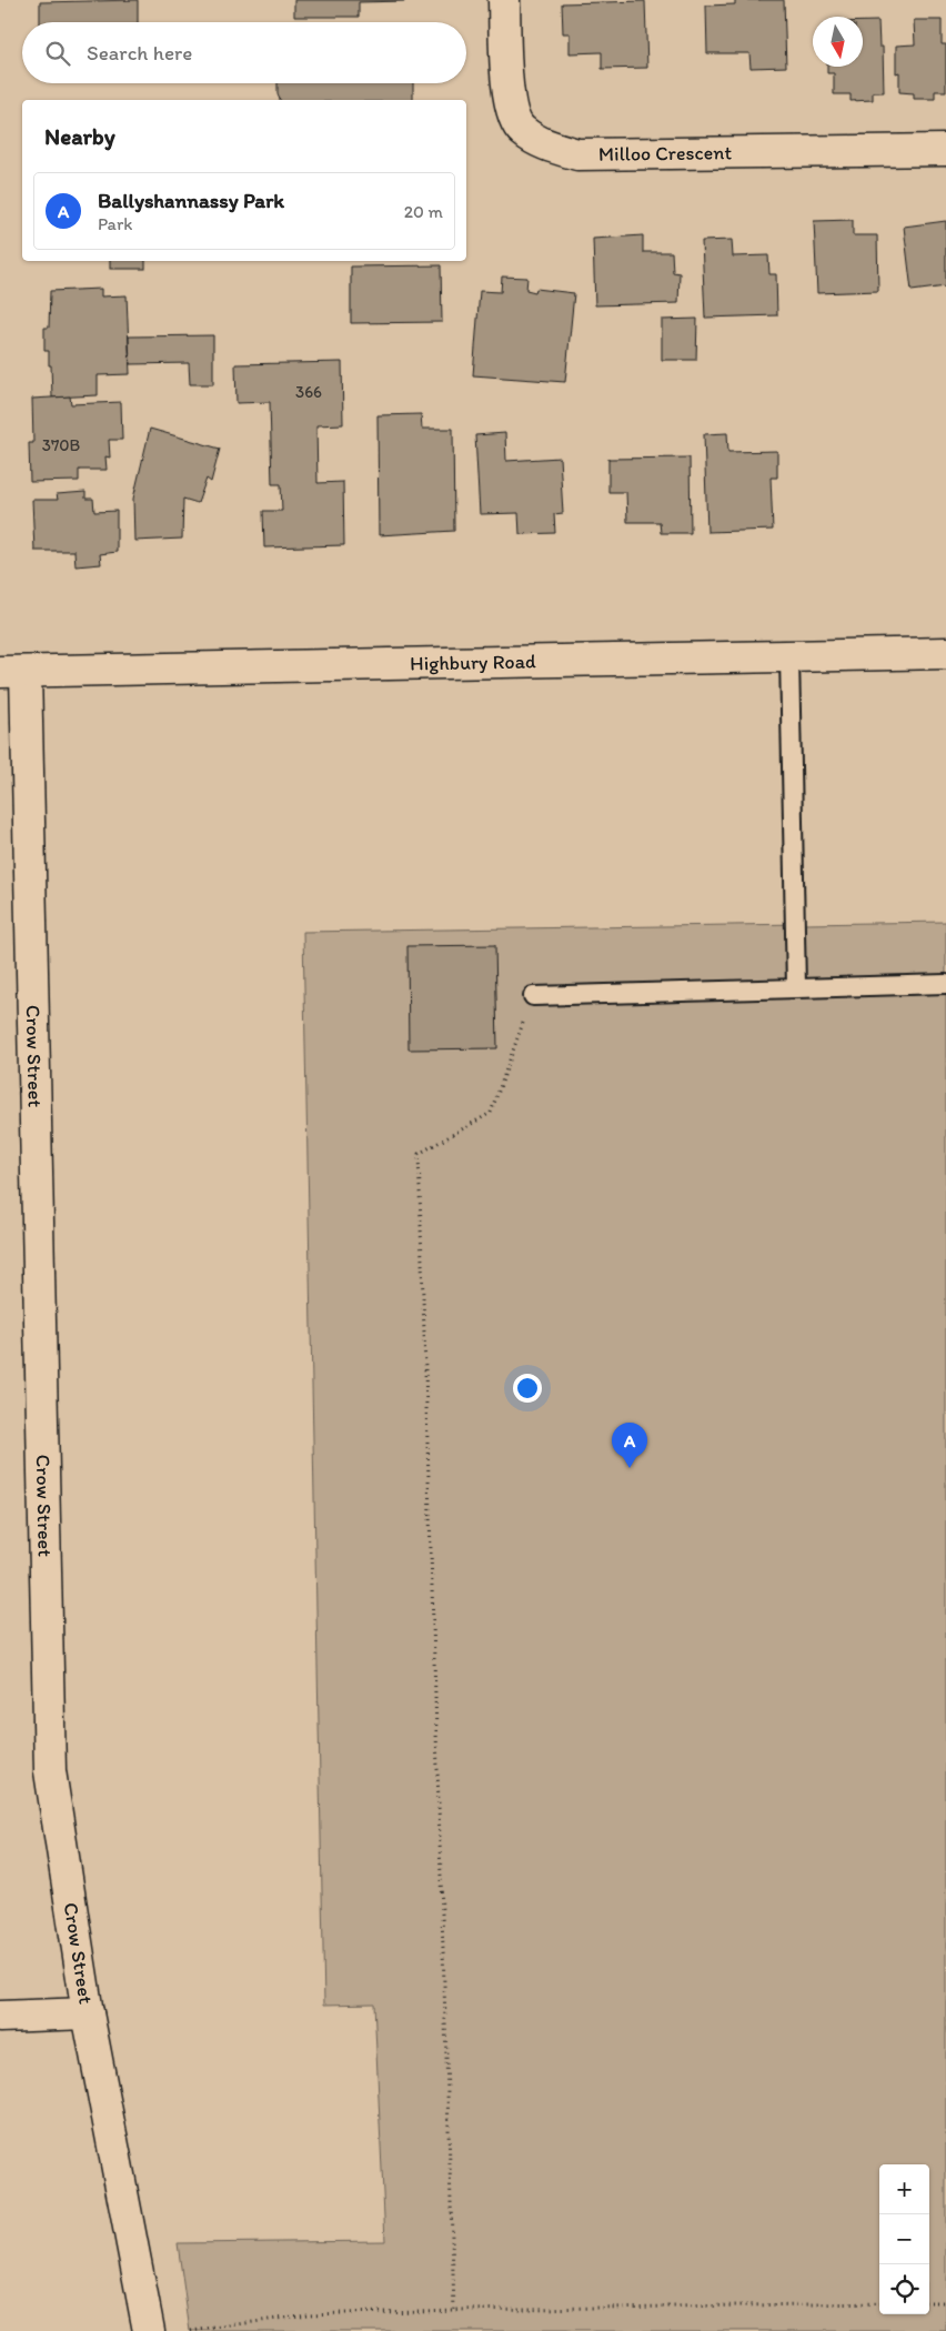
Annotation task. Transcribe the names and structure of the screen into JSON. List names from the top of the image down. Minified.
{"streets":{"street":["Milloo Crescent","Highbury Road","Crow Street"]},"crossings":[["Highbury Road","Crow Street"]],"house_numbers":["366","370B"],"north":"bottom","page":{"search":"Search here","heading":"Nearby","list":[{"mark":"A","name":"Ballyshannassy Park","note":"Park","value":"20 m"}],"pins":"A","map_buttons":["+","−"]}}
